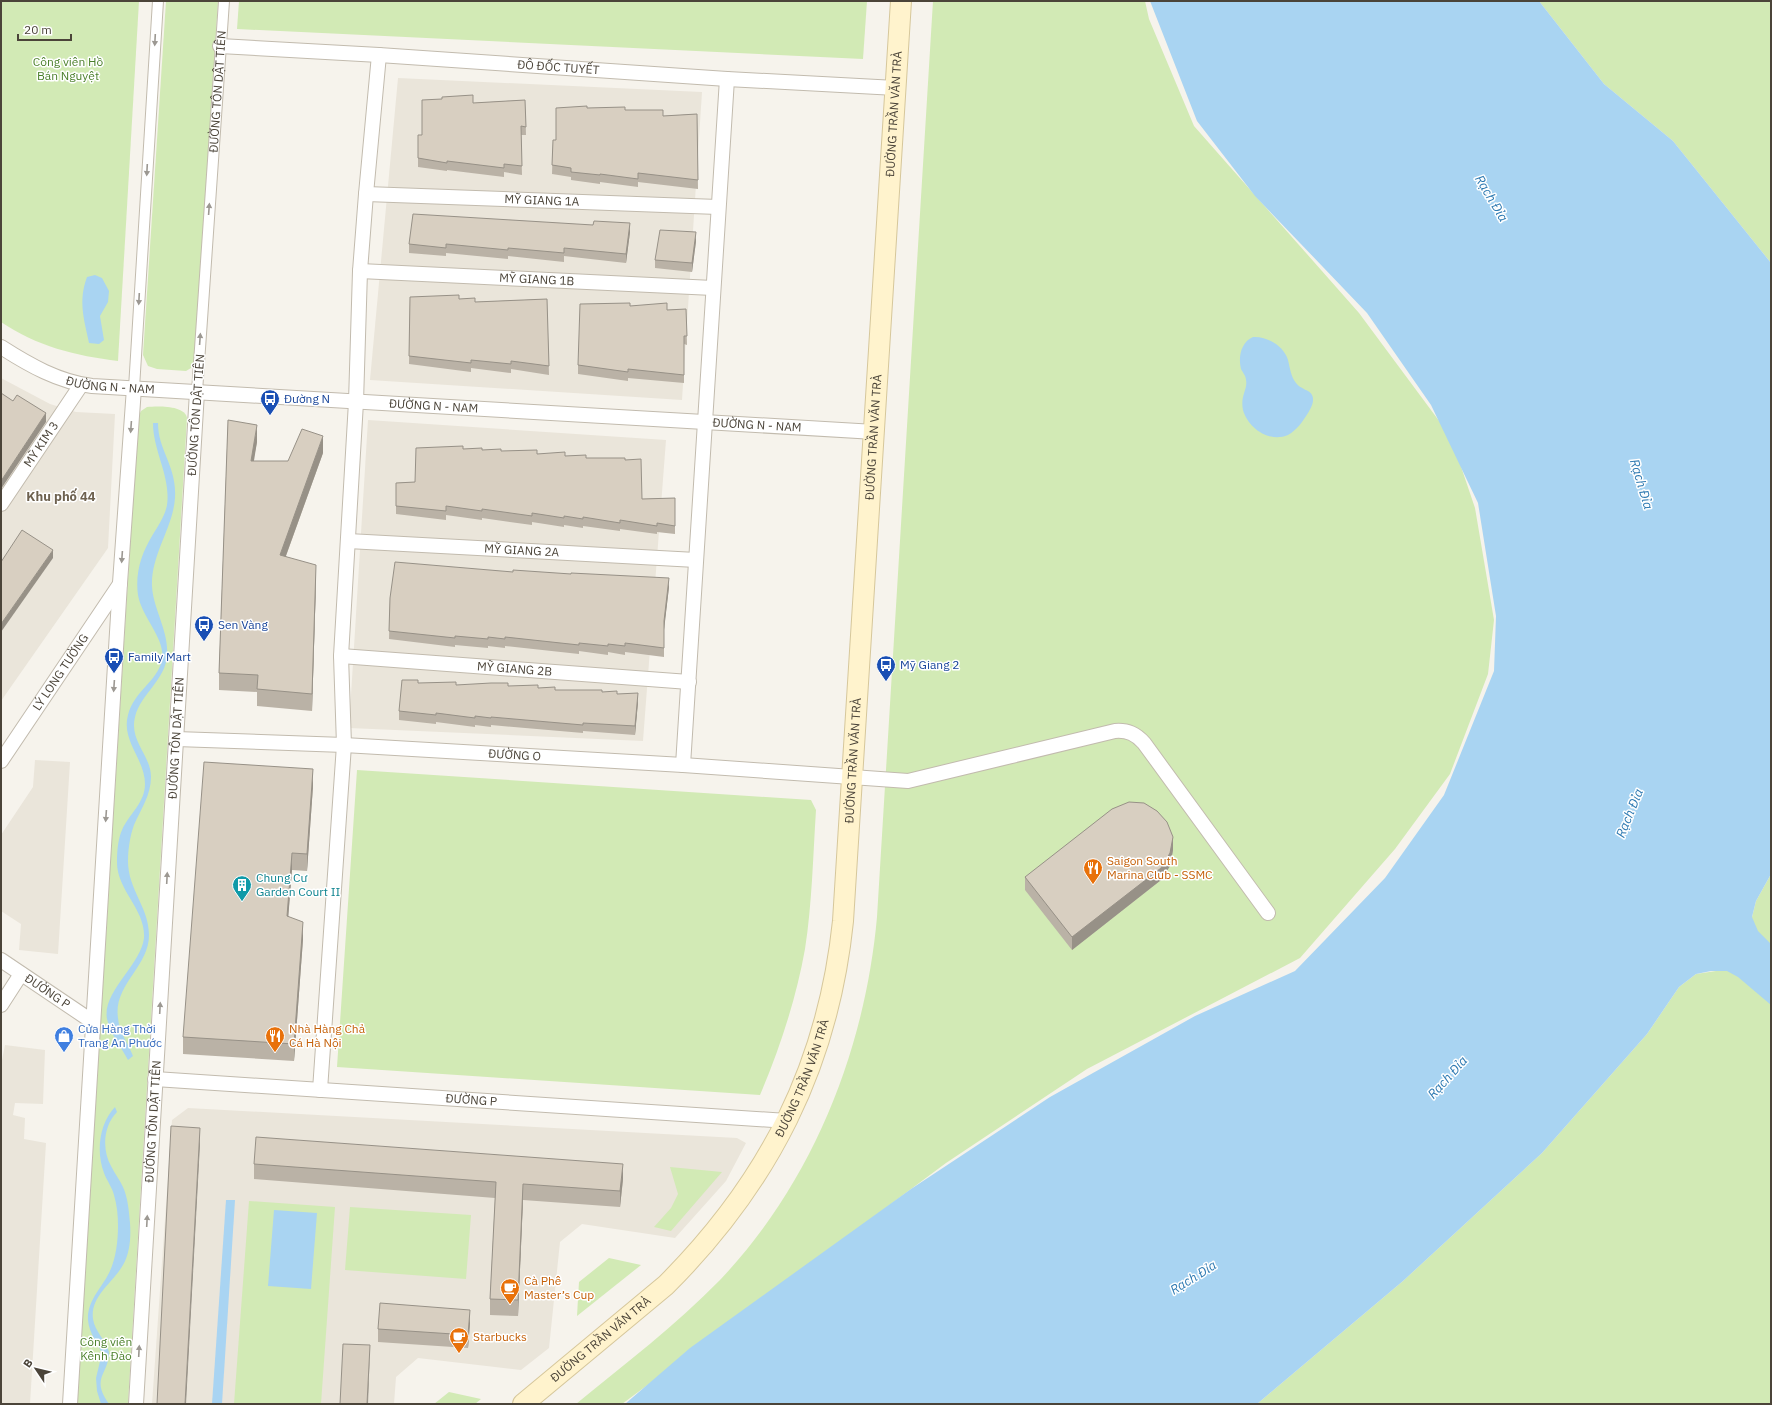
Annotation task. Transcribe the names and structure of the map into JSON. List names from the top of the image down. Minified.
{"streets":{"main road":["ĐƯỜNG TRẦN VĂN TRÀ"],"street":["ĐÔ ĐỐC TUYẾT","ĐƯỜNG TÔN DẬT TIÊN","MỸ GIANG 1A","MỸ GIANG 1B","ĐƯỜNG N - NAM","MỸ KIM 3","MỸ GIANG 2A","MỸ GIANG 2B","LÝ LONG TƯỜNG","ĐƯỜNG O","ĐƯỜNG P"]},"crossings":[["ĐÔ ĐỐC TUYẾT","ĐƯỜNG TÔN DẬT TIÊN"],["ĐÔ ĐỐC TUYẾT","ĐƯỜNG TRẦN VĂN TRÀ"],["ĐƯỜNG TÔN DẬT TIÊN","ĐƯỜNG N - NAM"],["ĐƯỜNG TÔN DẬT TIÊN","ĐƯỜNG O"],["ĐƯỜNG TÔN DẬT TIÊN","ĐƯỜNG P"],["ĐƯỜNG TRẦN VĂN TRÀ","ĐƯỜNG N - NAM"],["ĐƯỜNG TRẦN VĂN TRÀ","ĐƯỜNG O"],["ĐƯỜNG TRẦN VĂN TRÀ","ĐƯỜNG P"],["ĐƯỜNG N - NAM","MỸ KIM 3"]],"districts":["Khu phố 44"],"water":["Rạch Đỉa"],"parks":["Công viên Hồ Bán Nguyệt","Công viên Kênh Đào"],"places":{"bus stop":["Đường N","Sen Vàng","Family Mart","Mỹ Giang 2"],"restaurant":["Saigon South Marina Club - SSMC","Nhà Hàng Chả Cá Hà Nội"],"building":["Chung Cư Garden Court II"],"shop":["Cửa Hàng Thời Trang An Phước"],"cafe":["Cà Phê Master’s Cup","Starbucks"]},"scale_bar":"20 m","north":"top left"}
